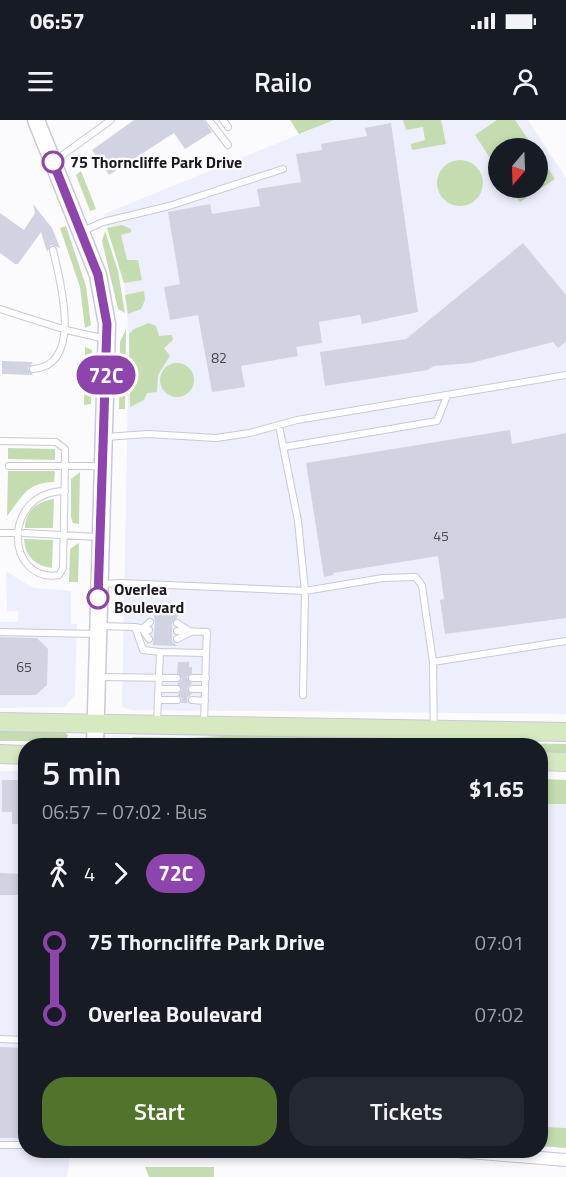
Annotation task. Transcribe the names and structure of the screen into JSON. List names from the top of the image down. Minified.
{"places":["75 Thorncliffe Park Drive","Overlea Boulevard"],"lines":["bus line 72C"],"house_numbers":["82","45","65"],"north":"bottom","page":{"status":"06:57","header":"Railo","on_map":"72C","heading":["5 min","06:57 – 07:02 · Bus","$1.65"],"legs":["4","72C"],"list":[{"name":"75 Thorncliffe Park Drive","value":"07:01"},{"name":"Overlea Boulevard","value":"07:02"}],"buttons":["Start","Tickets"]}}
